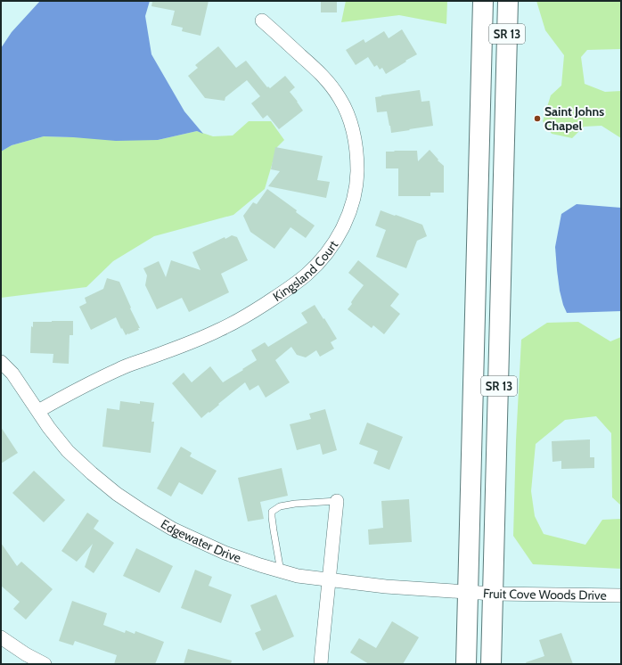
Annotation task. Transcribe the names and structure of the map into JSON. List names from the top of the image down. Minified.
{"streets":{"main road":["SR 13"],"street":["Kingsland Court","Edgewater Drive","Fruit Cove Woods Drive"]},"crossings":[["SR 13","Edgewater Drive"],["SR 13","Fruit Cove Woods Drive"],["Kingsland Court","Edgewater Drive"],["Edgewater Drive","Fruit Cove Woods Drive"]],"places":["Saint Johns Chapel"]}
